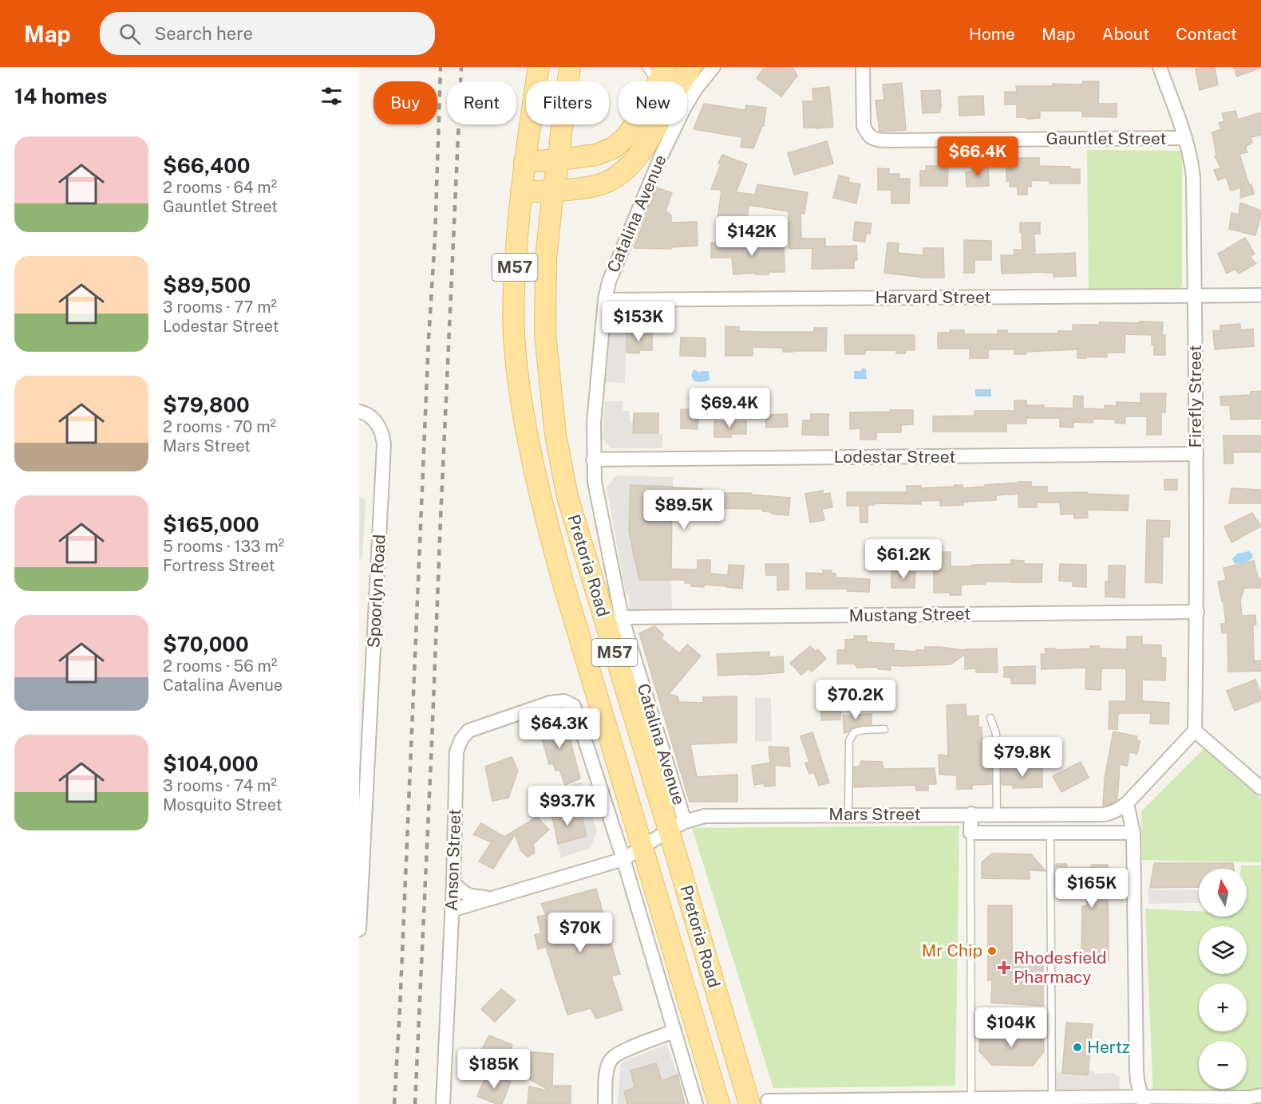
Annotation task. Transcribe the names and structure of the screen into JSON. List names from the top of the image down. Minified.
{"streets":{"main road":["M57","Pretoria Road"],"street":["Gauntlet Street","Catalina Avenue","Harvard Street","Firefly Street","Lodestar Street","Spoorlyn Road","Mustang Street","Mars Street","Anson Street"]},"crossings":[["Gauntlet Street","Firefly Street"],["Catalina Avenue","Harvard Street"],["Catalina Avenue","Lodestar Street"],["Catalina Avenue","Pretoria Road"],["Catalina Avenue","Mustang Street"],["Catalina Avenue","Mars Street"],["Harvard Street","Firefly Street"],["Firefly Street","Lodestar Street"],["Firefly Street","Mustang Street"],["Firefly Street","Mars Street"],["Pretoria Road","Mars Street"],["Mars Street","Anson Street"]],"places":{"other":["Mr Chip","Hertz"],"health":["Rhodesfield Pharmacy"]},"north":"top","page":{"header":"Map","search":"Search here","nav":["Home","Map","About","Contact"],"heading":"14 homes","chip":["Buy","Rent","Filters","New"],"list":[{"name":"$66,400","note":"2 rooms · 64 m² · Gauntlet Street"},{"name":"$89,500","note":"3 rooms · 77 m² · Lodestar Street"},{"name":"$79,800","note":"2 rooms · 70 m² · Mars Street"},{"name":"$165,000","note":"5 rooms · 133 m² · Fortress Street"},{"name":"$70,000","note":"2 rooms · 56 m² · Catalina Avenue"},{"name":"$104,000","note":"3 rooms · 74 m² · Mosquito Street"}],"price":["$66.4K","$142K","$153K","$69.4K","$89.5K","$61.2K","$70.2K","$64.3K","$79.8K","$93.7K","$165K","$70K","$104K","$185K"],"map_buttons":["+","−"]}}
